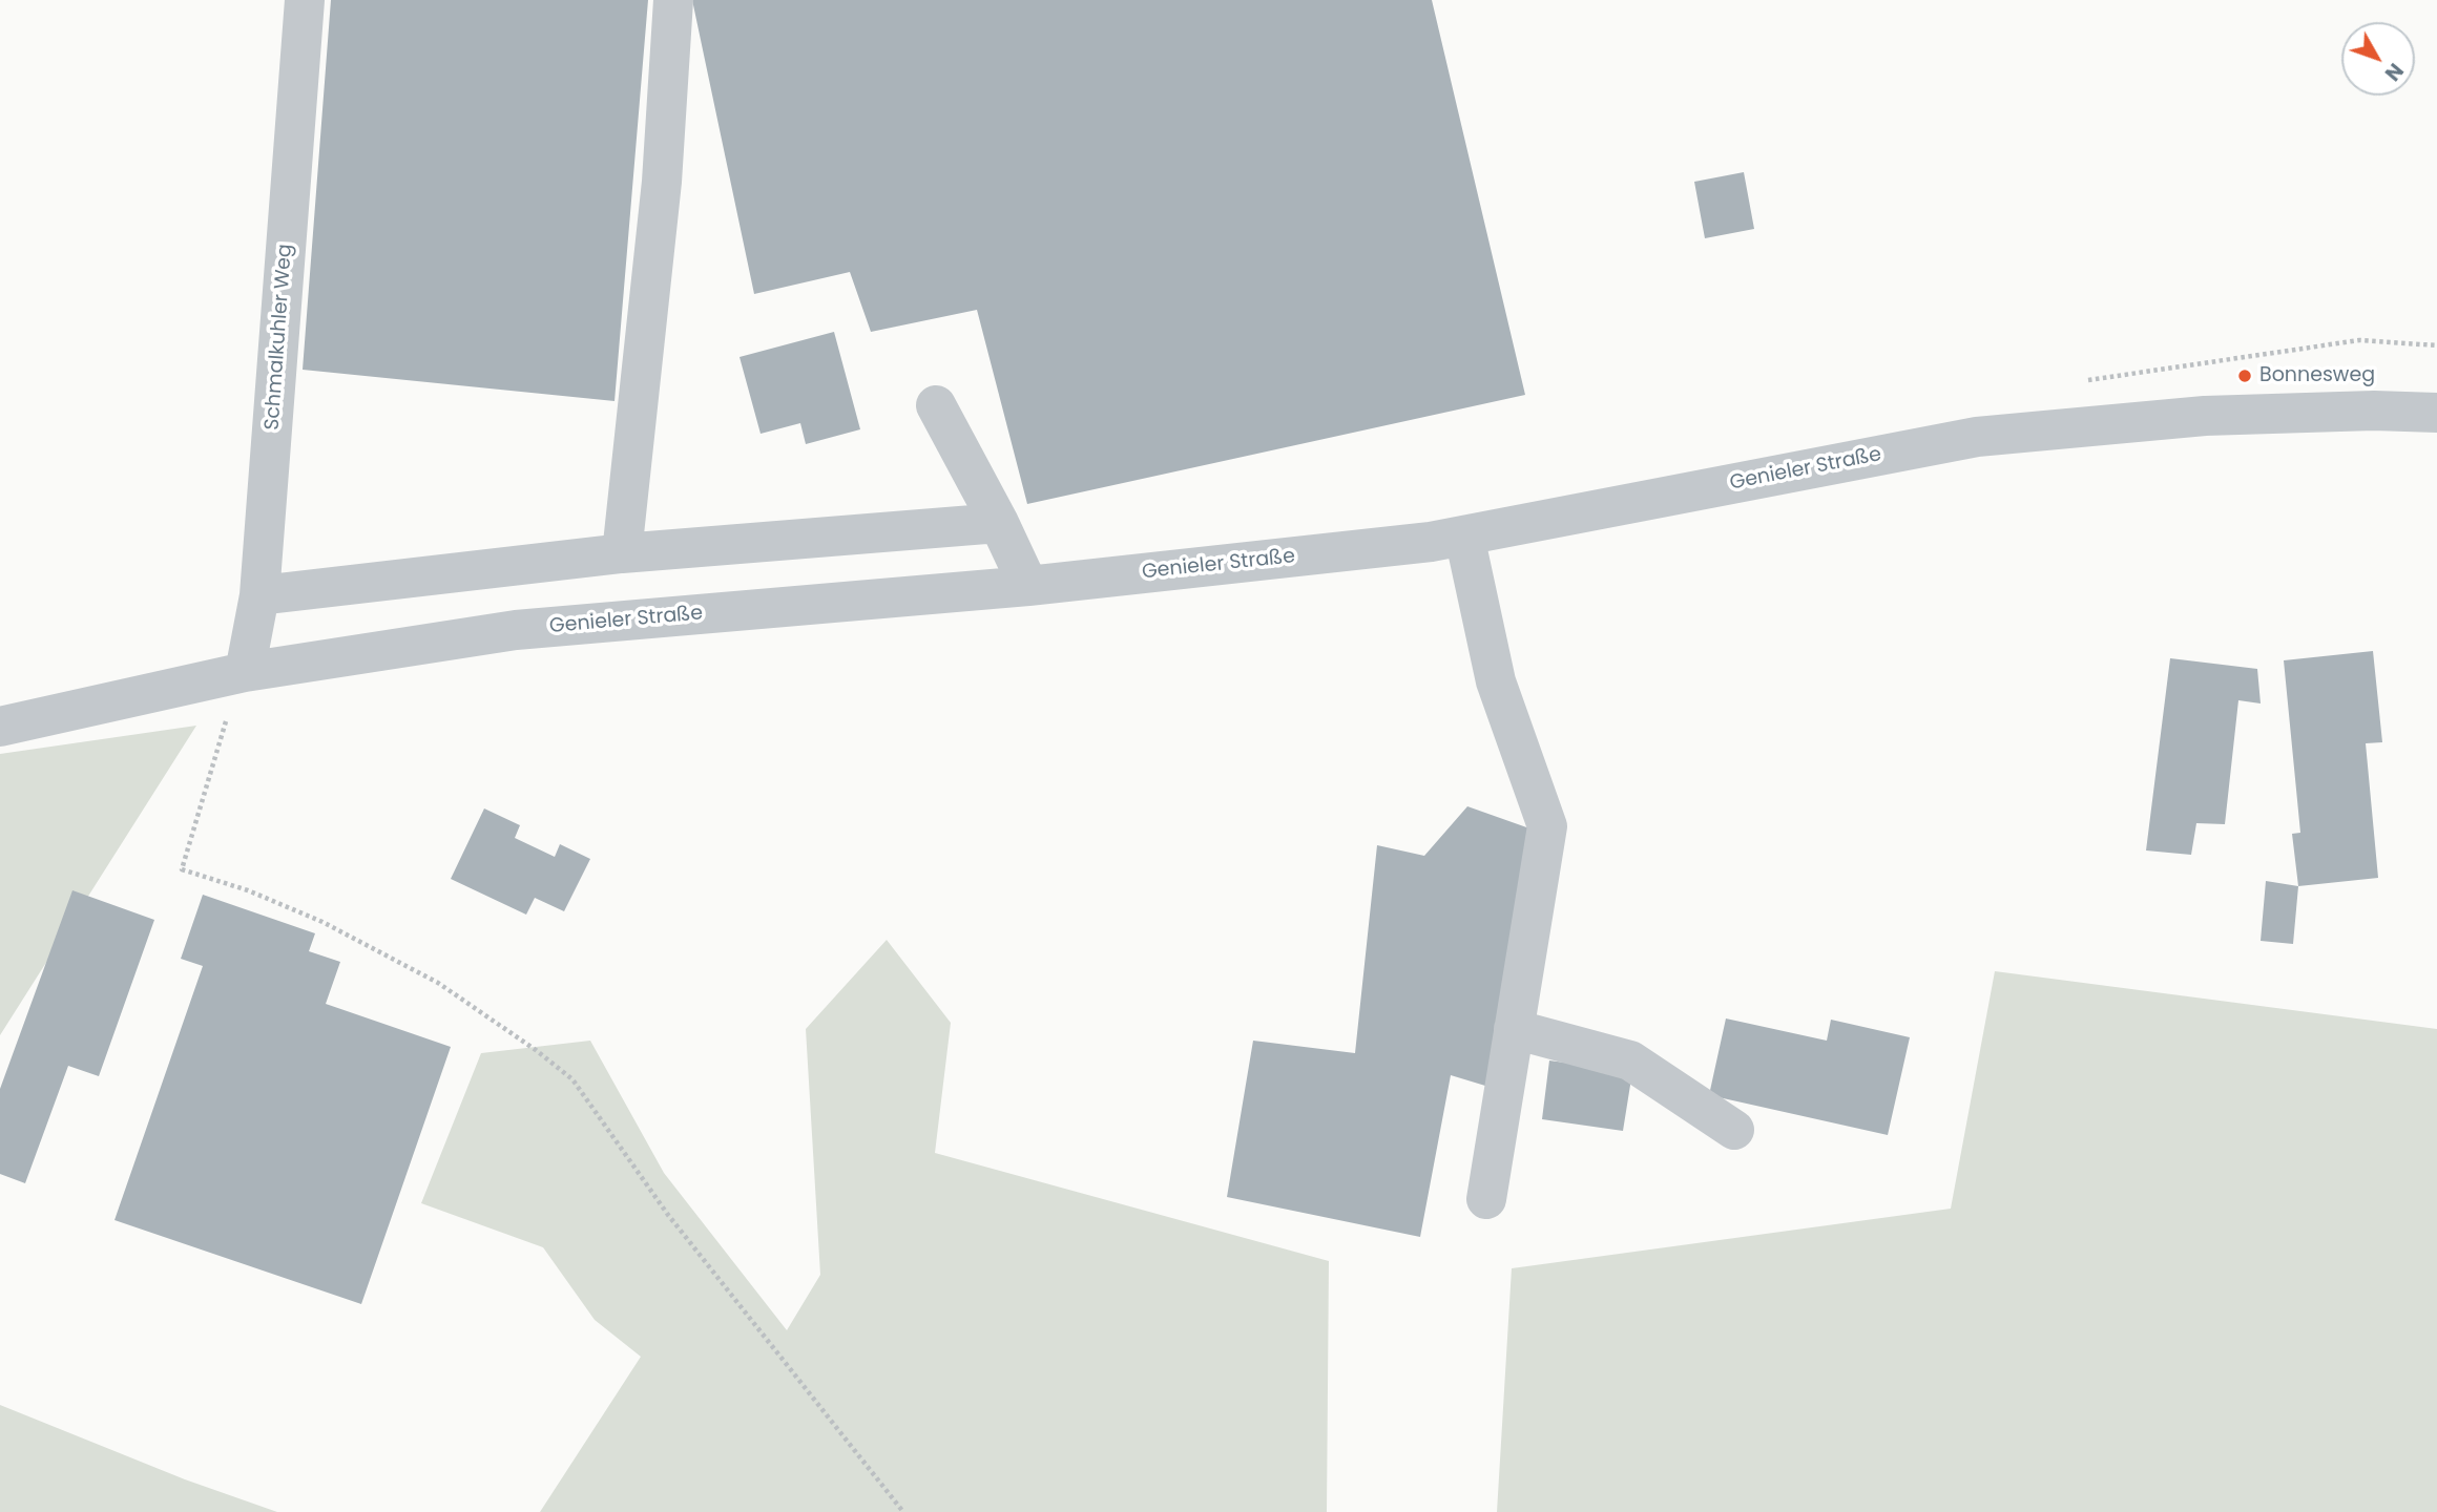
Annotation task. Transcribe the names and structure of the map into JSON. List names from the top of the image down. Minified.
{"streets":{"street":["Schmalkuhler Weg","Genieler Straße"]},"crossings":[["Schmalkuhler Weg","Genieler Straße"]],"places":["Bonnesweg"],"north":"bottom right"}
